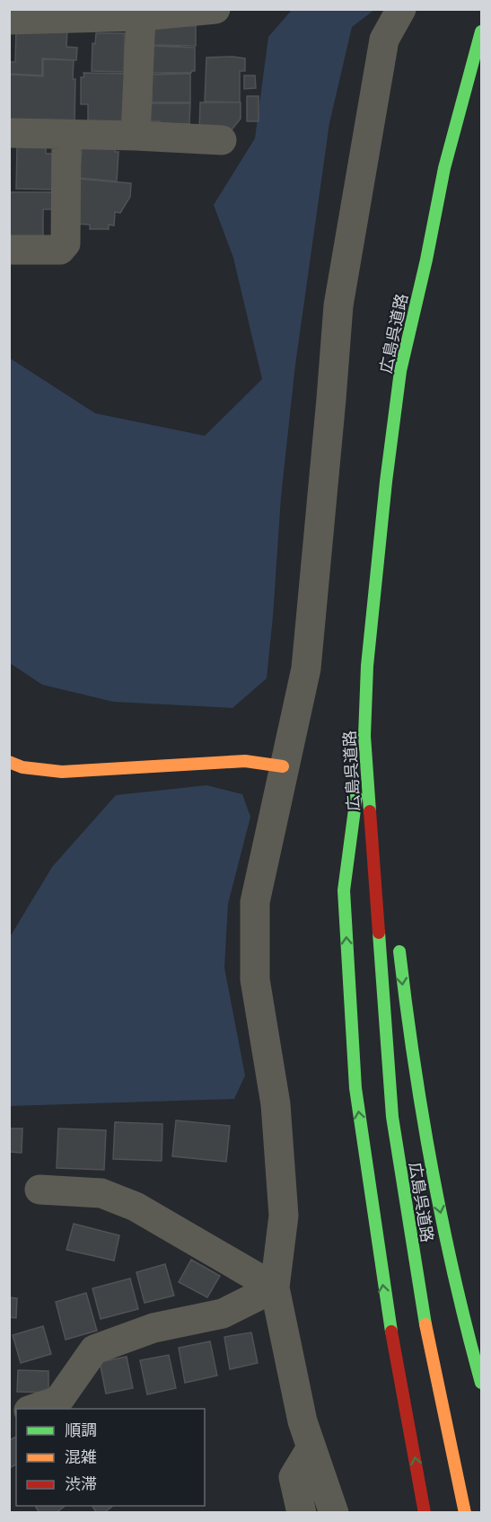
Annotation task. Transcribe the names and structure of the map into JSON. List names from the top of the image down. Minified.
{"streets":{"main road":["広島呉道路"]},"legend":["順調","混雑","渋滞"]}
